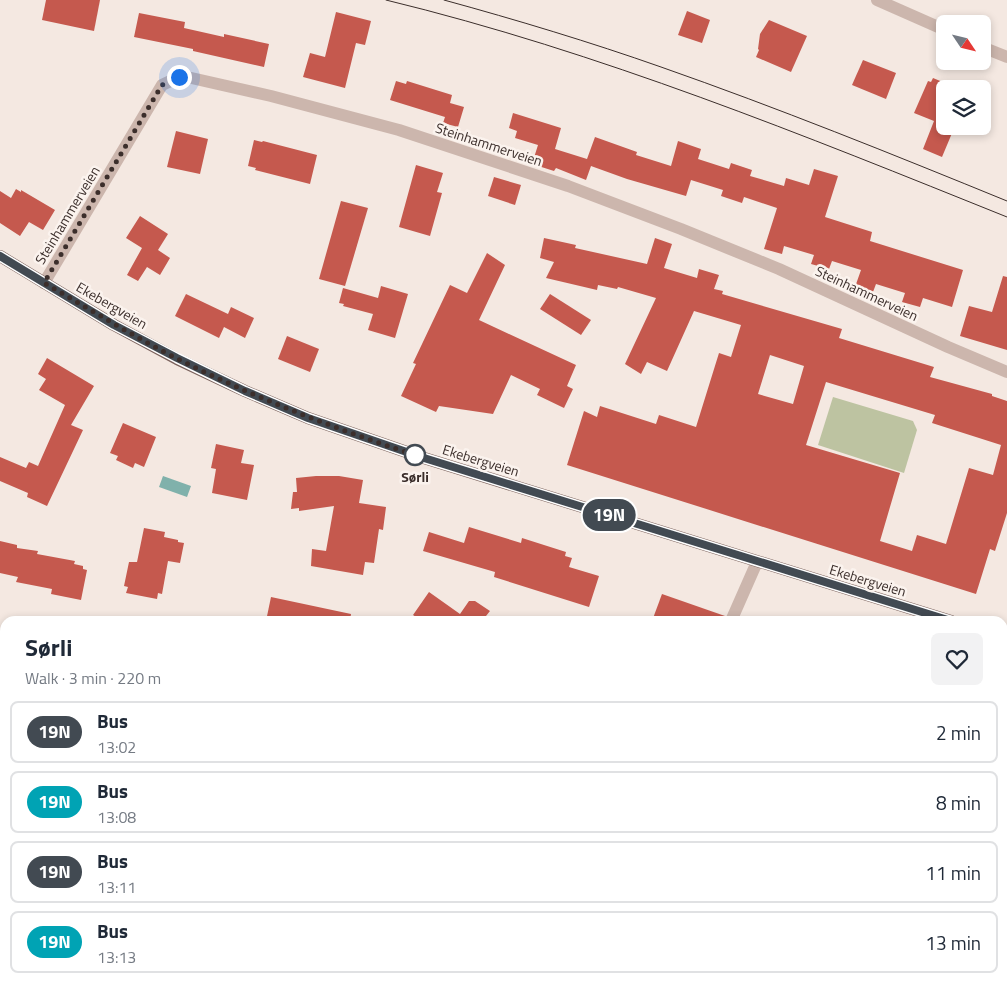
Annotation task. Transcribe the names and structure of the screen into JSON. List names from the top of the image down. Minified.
{"streets":{"main road":["Ekebergveien"],"street":["Steinhammerveien"]},"crossings":[["Steinhammerveien","Ekebergveien"]],"places":["Sørli"],"lines":["bus line 19N"],"north":"bottom right","page":{"on_map":"19N","heading":["Sørli","Walk · 3 min · 220 m"],"list":[{"mark":"19N","name":"Bus","note":"13:02","value":"2 min"},{"mark":"19N","name":"Bus","note":"13:08","value":"8 min"},{"mark":"19N","name":"Bus","note":"13:11","value":"11 min"},{"mark":"19N","name":"Bus","note":"13:13","value":"13 min"}]}}
